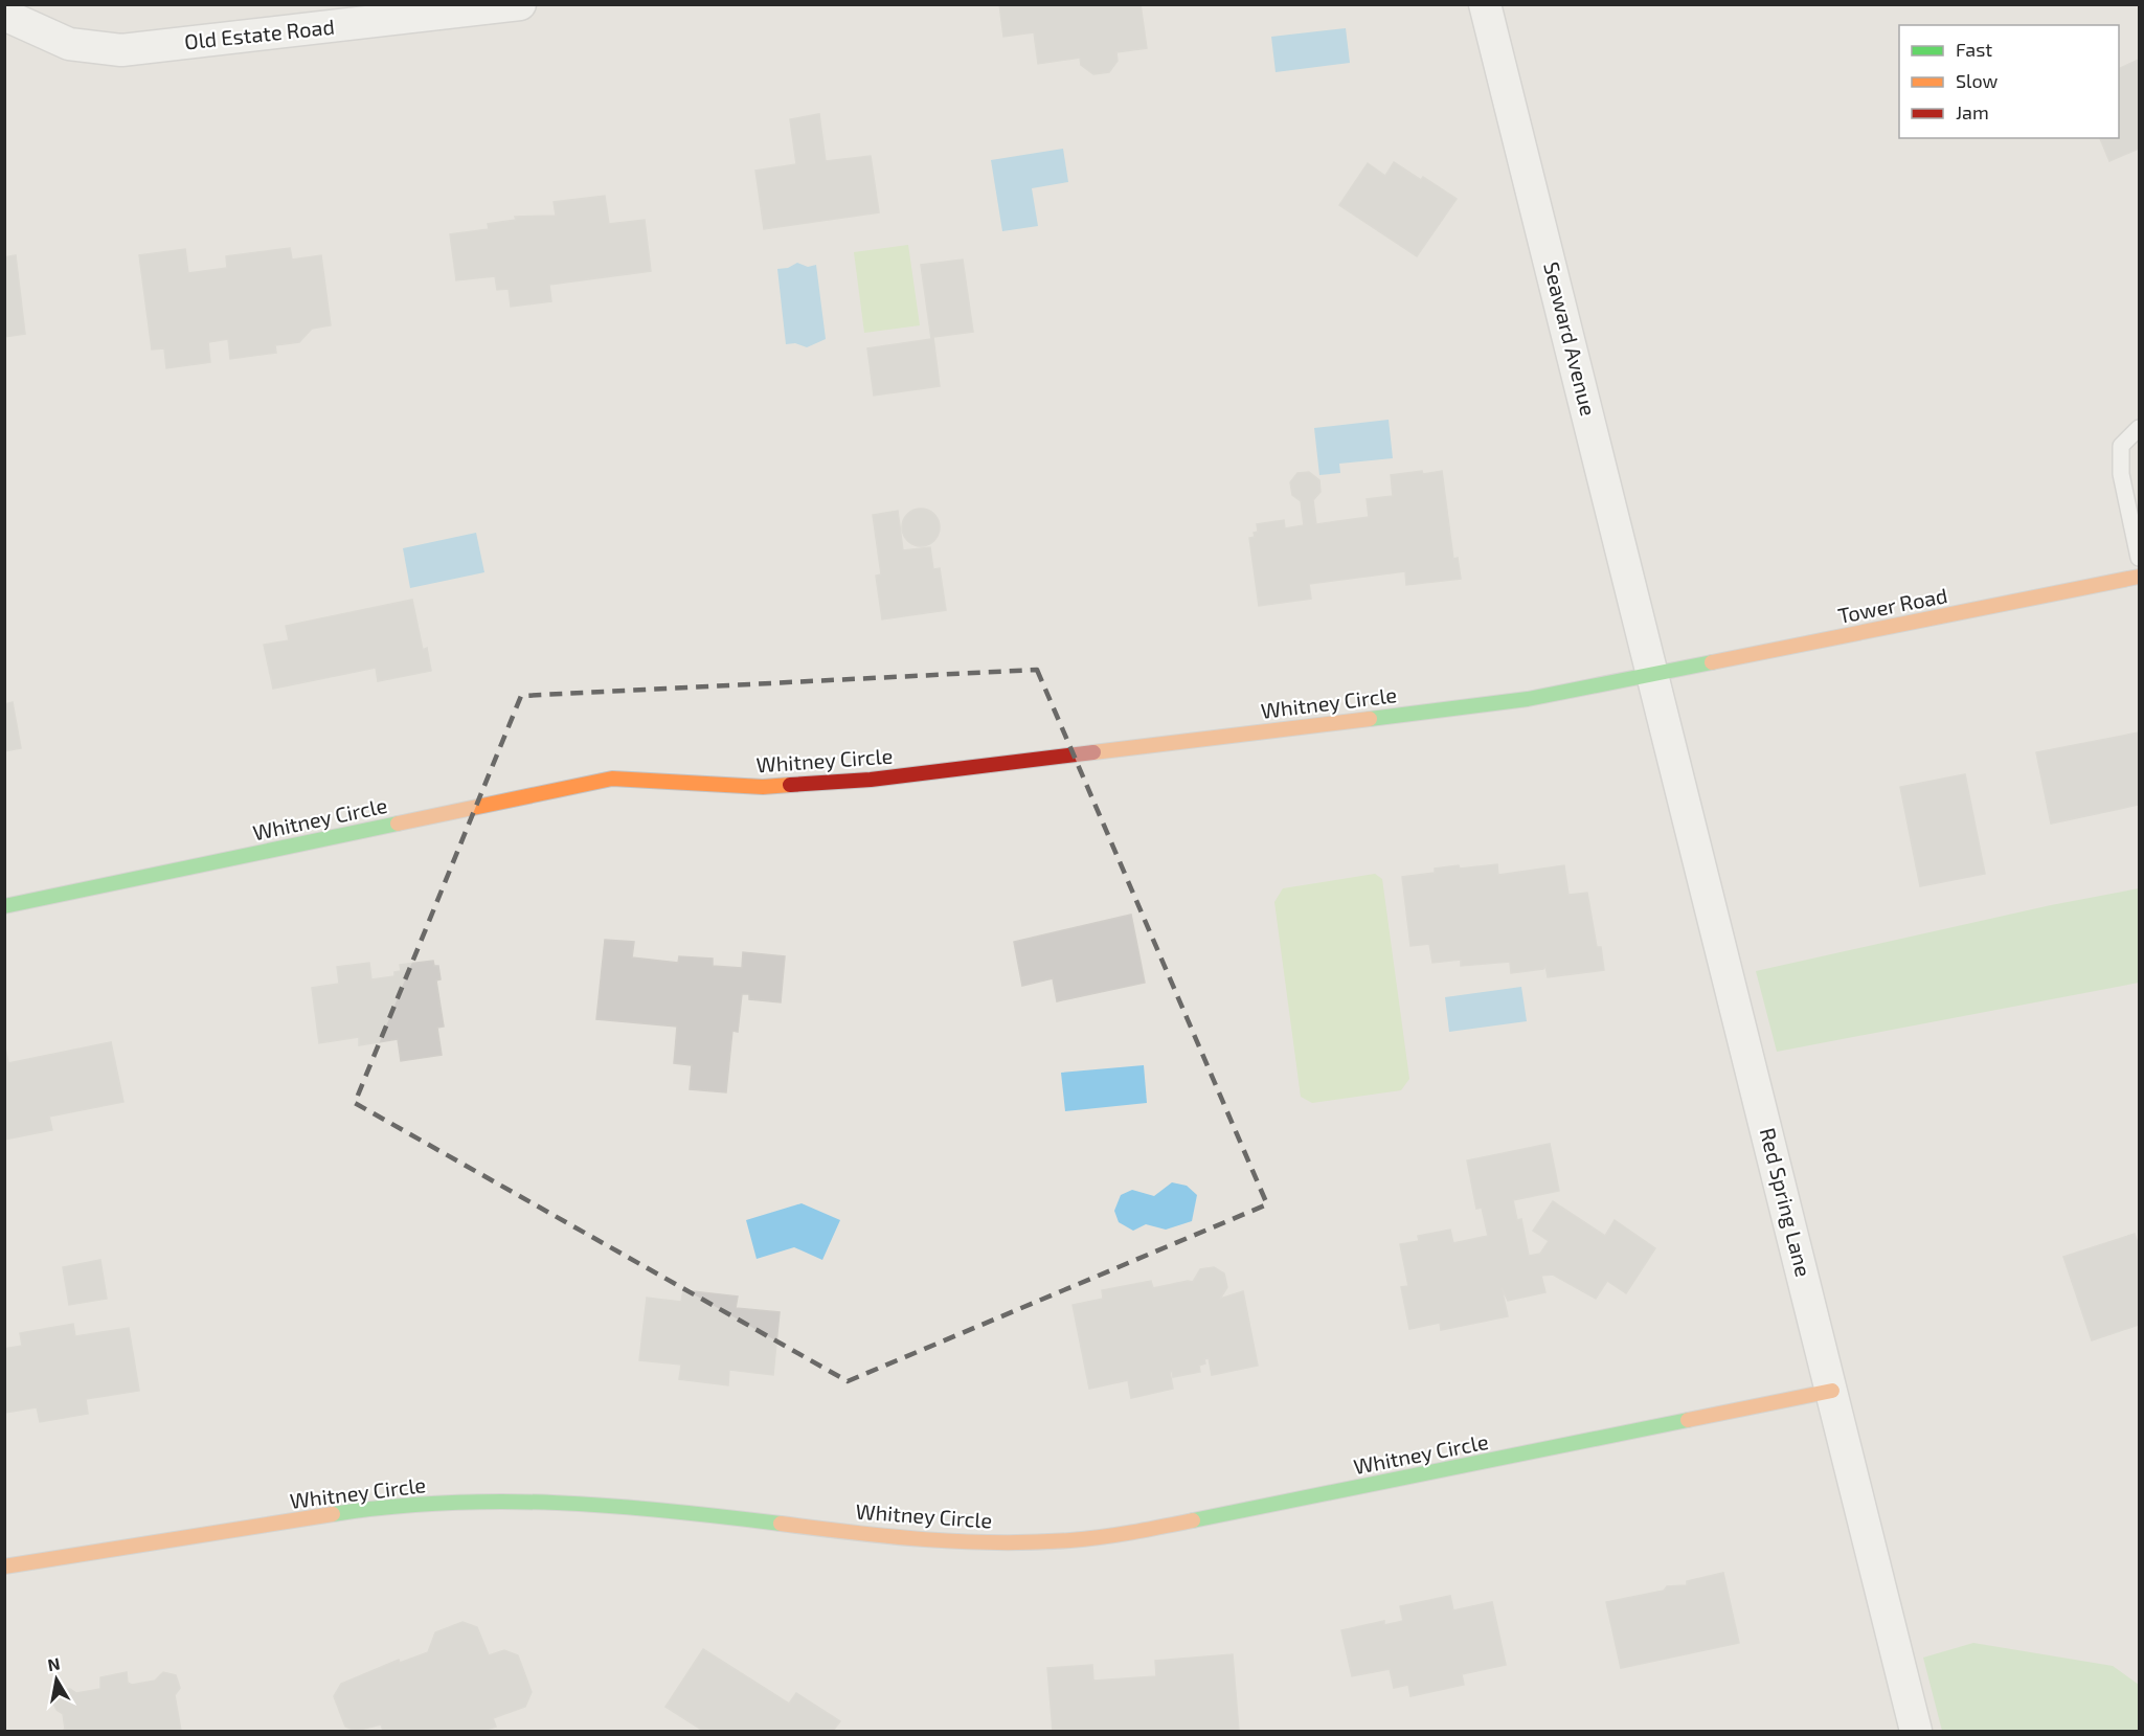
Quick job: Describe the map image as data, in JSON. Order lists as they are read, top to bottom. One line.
{"streets":{"street":["Old Estate Road","Seaward Avenue","Tower Road","Whitney Circle","Red Spring Lane"]},"crossings":[["Seaward Avenue","Tower Road"],["Seaward Avenue","Whitney Circle"],["Seaward Avenue","Red Spring Lane"],["Tower Road","Whitney Circle"],["Tower Road","Red Spring Lane"],["Whitney Circle","Red Spring Lane"]],"legend":["Fast","Slow","Jam"],"north":"top"}
